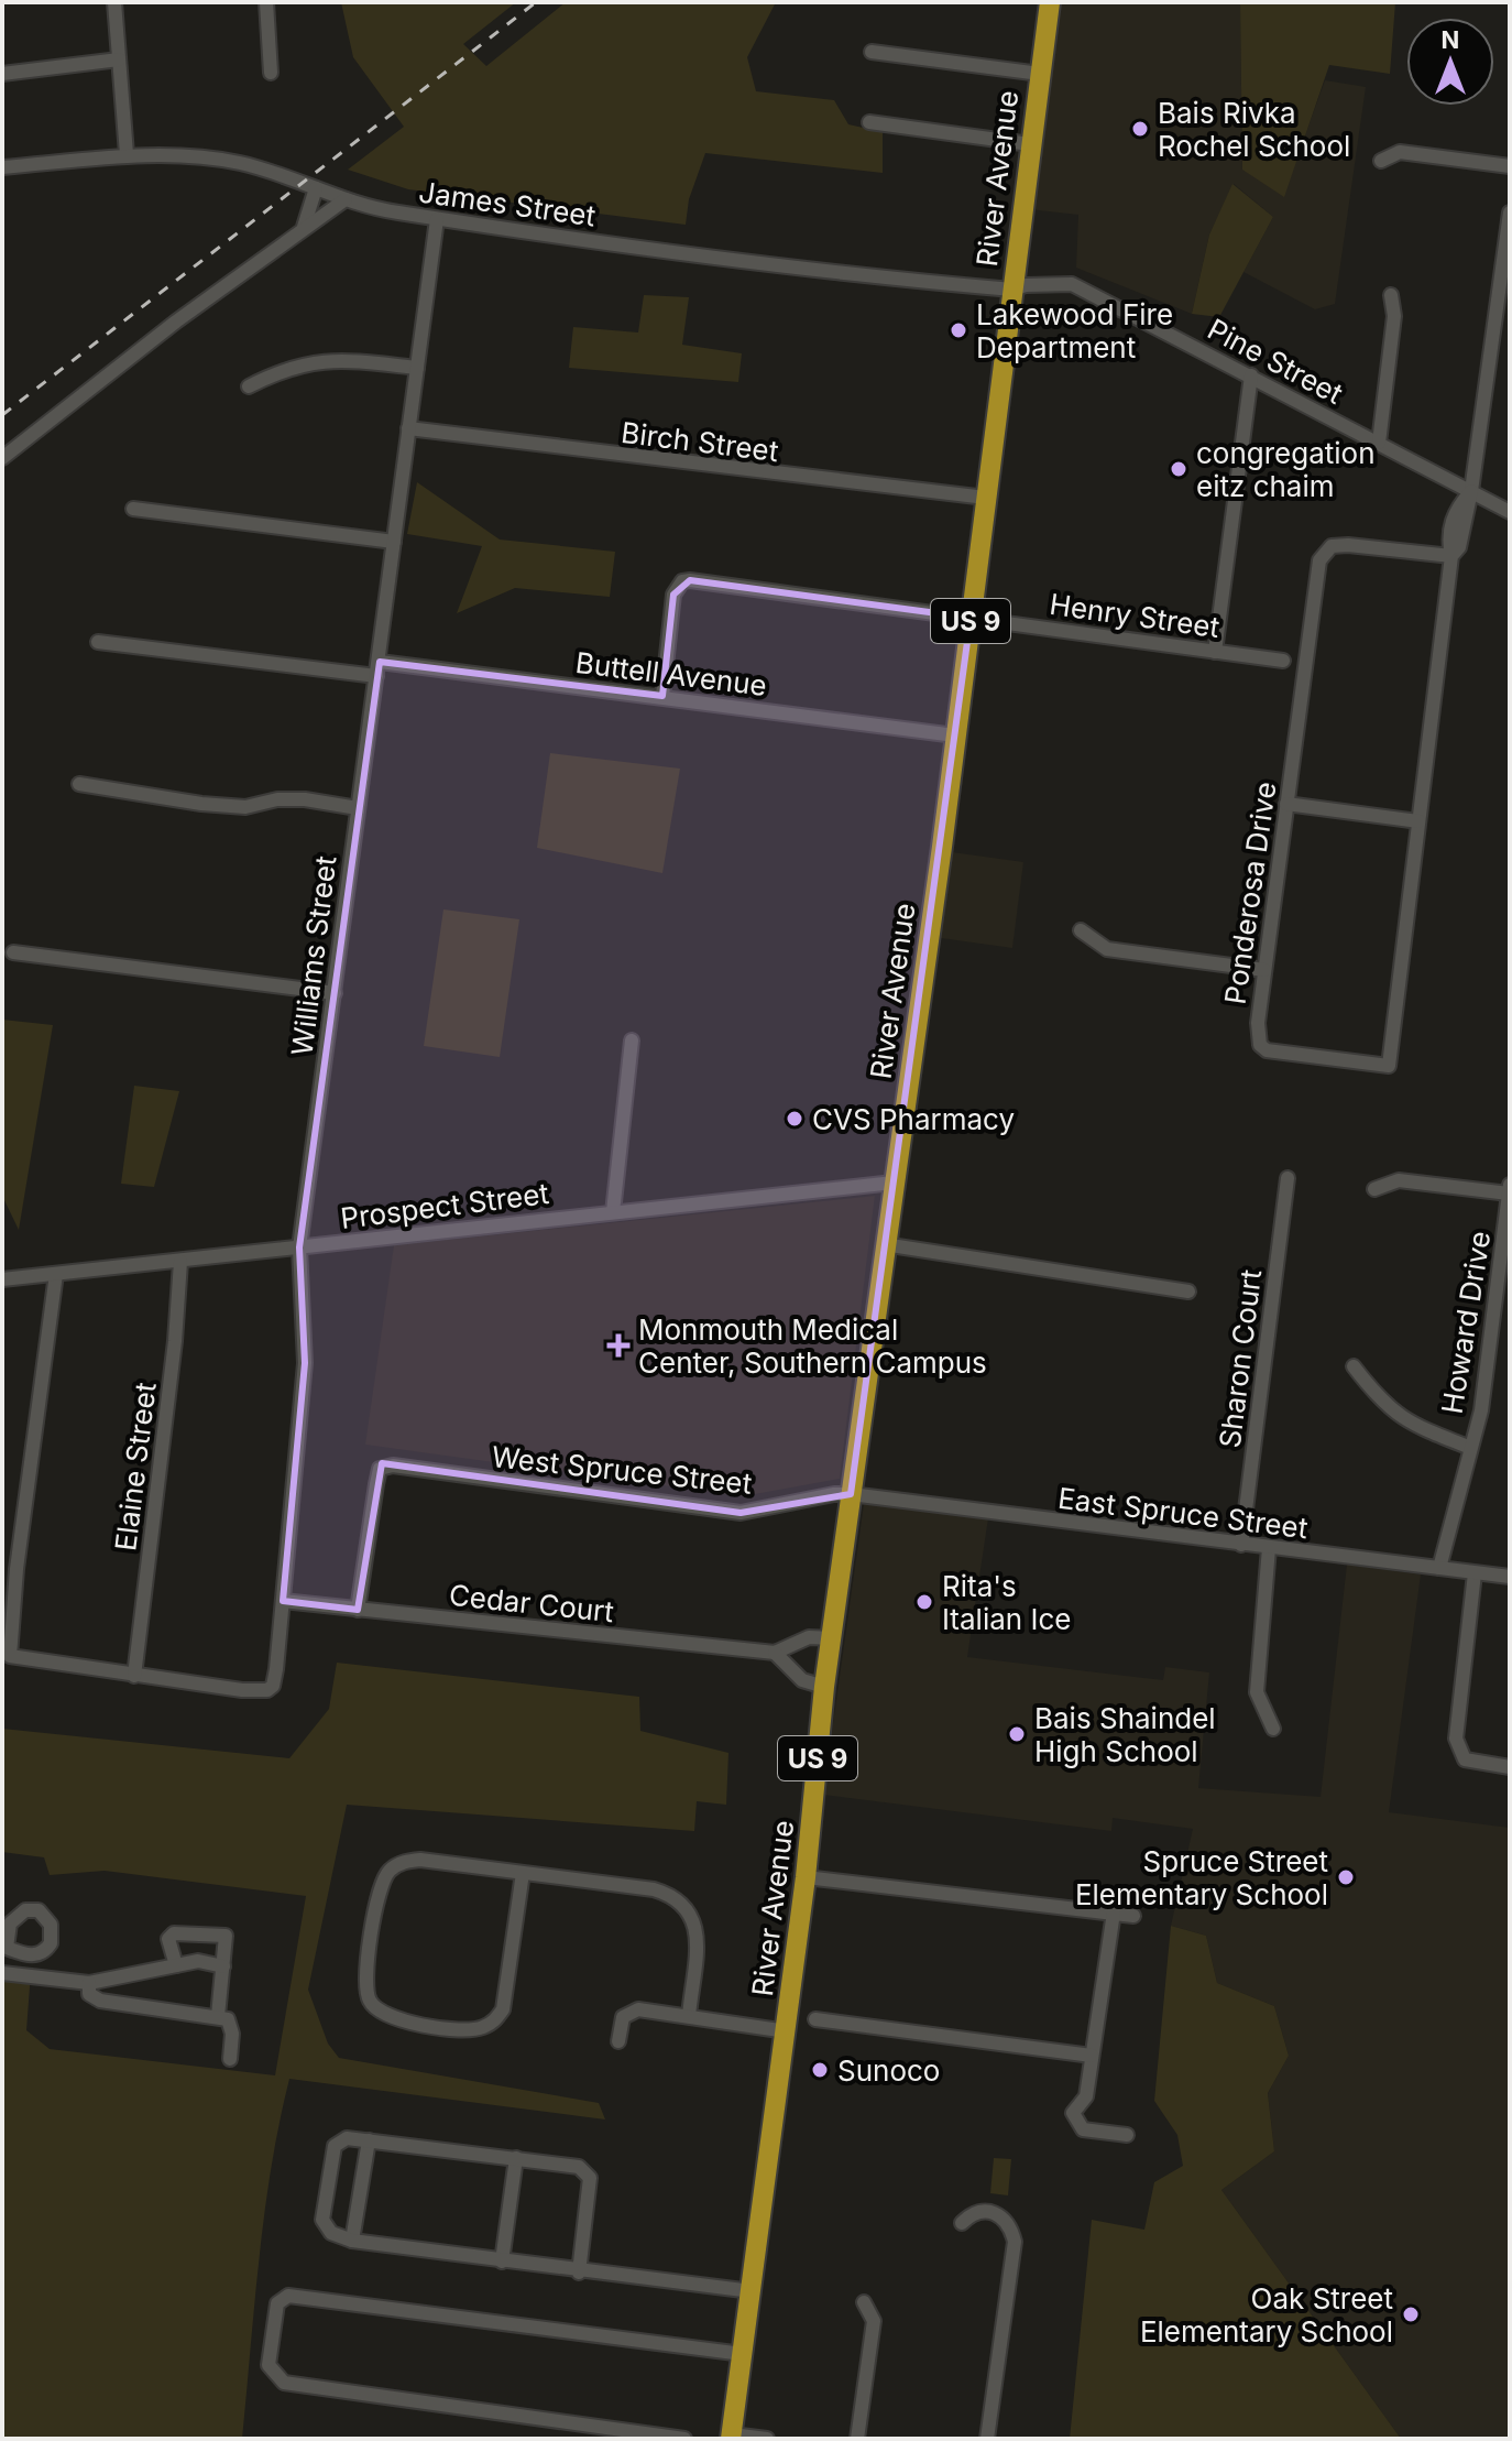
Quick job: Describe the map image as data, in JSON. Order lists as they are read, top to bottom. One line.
{"streets":{"highway":["River Avenue","US 9"],"street":["James Street","Pine Street","Birch Street","Henry Street","Buttell Avenue","Ponderosa Drive","Williams Street","Prospect Street","Howard Drive","Sharon Court","Elaine Street","West Spruce Street","East Spruce Street","Cedar Court"]},"crossings":[["River Avenue","James Street"],["River Avenue","Pine Street"],["River Avenue","Birch Street"],["River Avenue","Henry Street"],["River Avenue","Buttell Avenue"],["River Avenue","Prospect Street"],["River Avenue","West Spruce Street"],["River Avenue","East Spruce Street"],["River Avenue","Cedar Court"],["James Street","Pine Street"],["James Street","Williams Street"],["Pine Street","Ponderosa Drive"],["Birch Street","Williams Street"],["Henry Street","Buttell Avenue"],["Buttell Avenue","Williams Street"],["Williams Street","Prospect Street"],["Williams Street","Elaine Street"],["Williams Street","Cedar Court"],["Prospect Street","Elaine Street"],["Howard Drive","East Spruce Street"],["Sharon Court","East Spruce Street"],["West Spruce Street","East Spruce Street"],["West Spruce Street","Cedar Court"]],"places":{"other":["Bais Rivka Rochel School","Lakewood Fire Department","congregation eitz chaim","CVS Pharmacy","Rita's Italian Ice","Bais Shaindel High School","Spruce Street Elementary School","Sunoco","Oak Street Elementary School"],"health":["Monmouth Medical Center, Southern Campus"]},"north":"top"}
